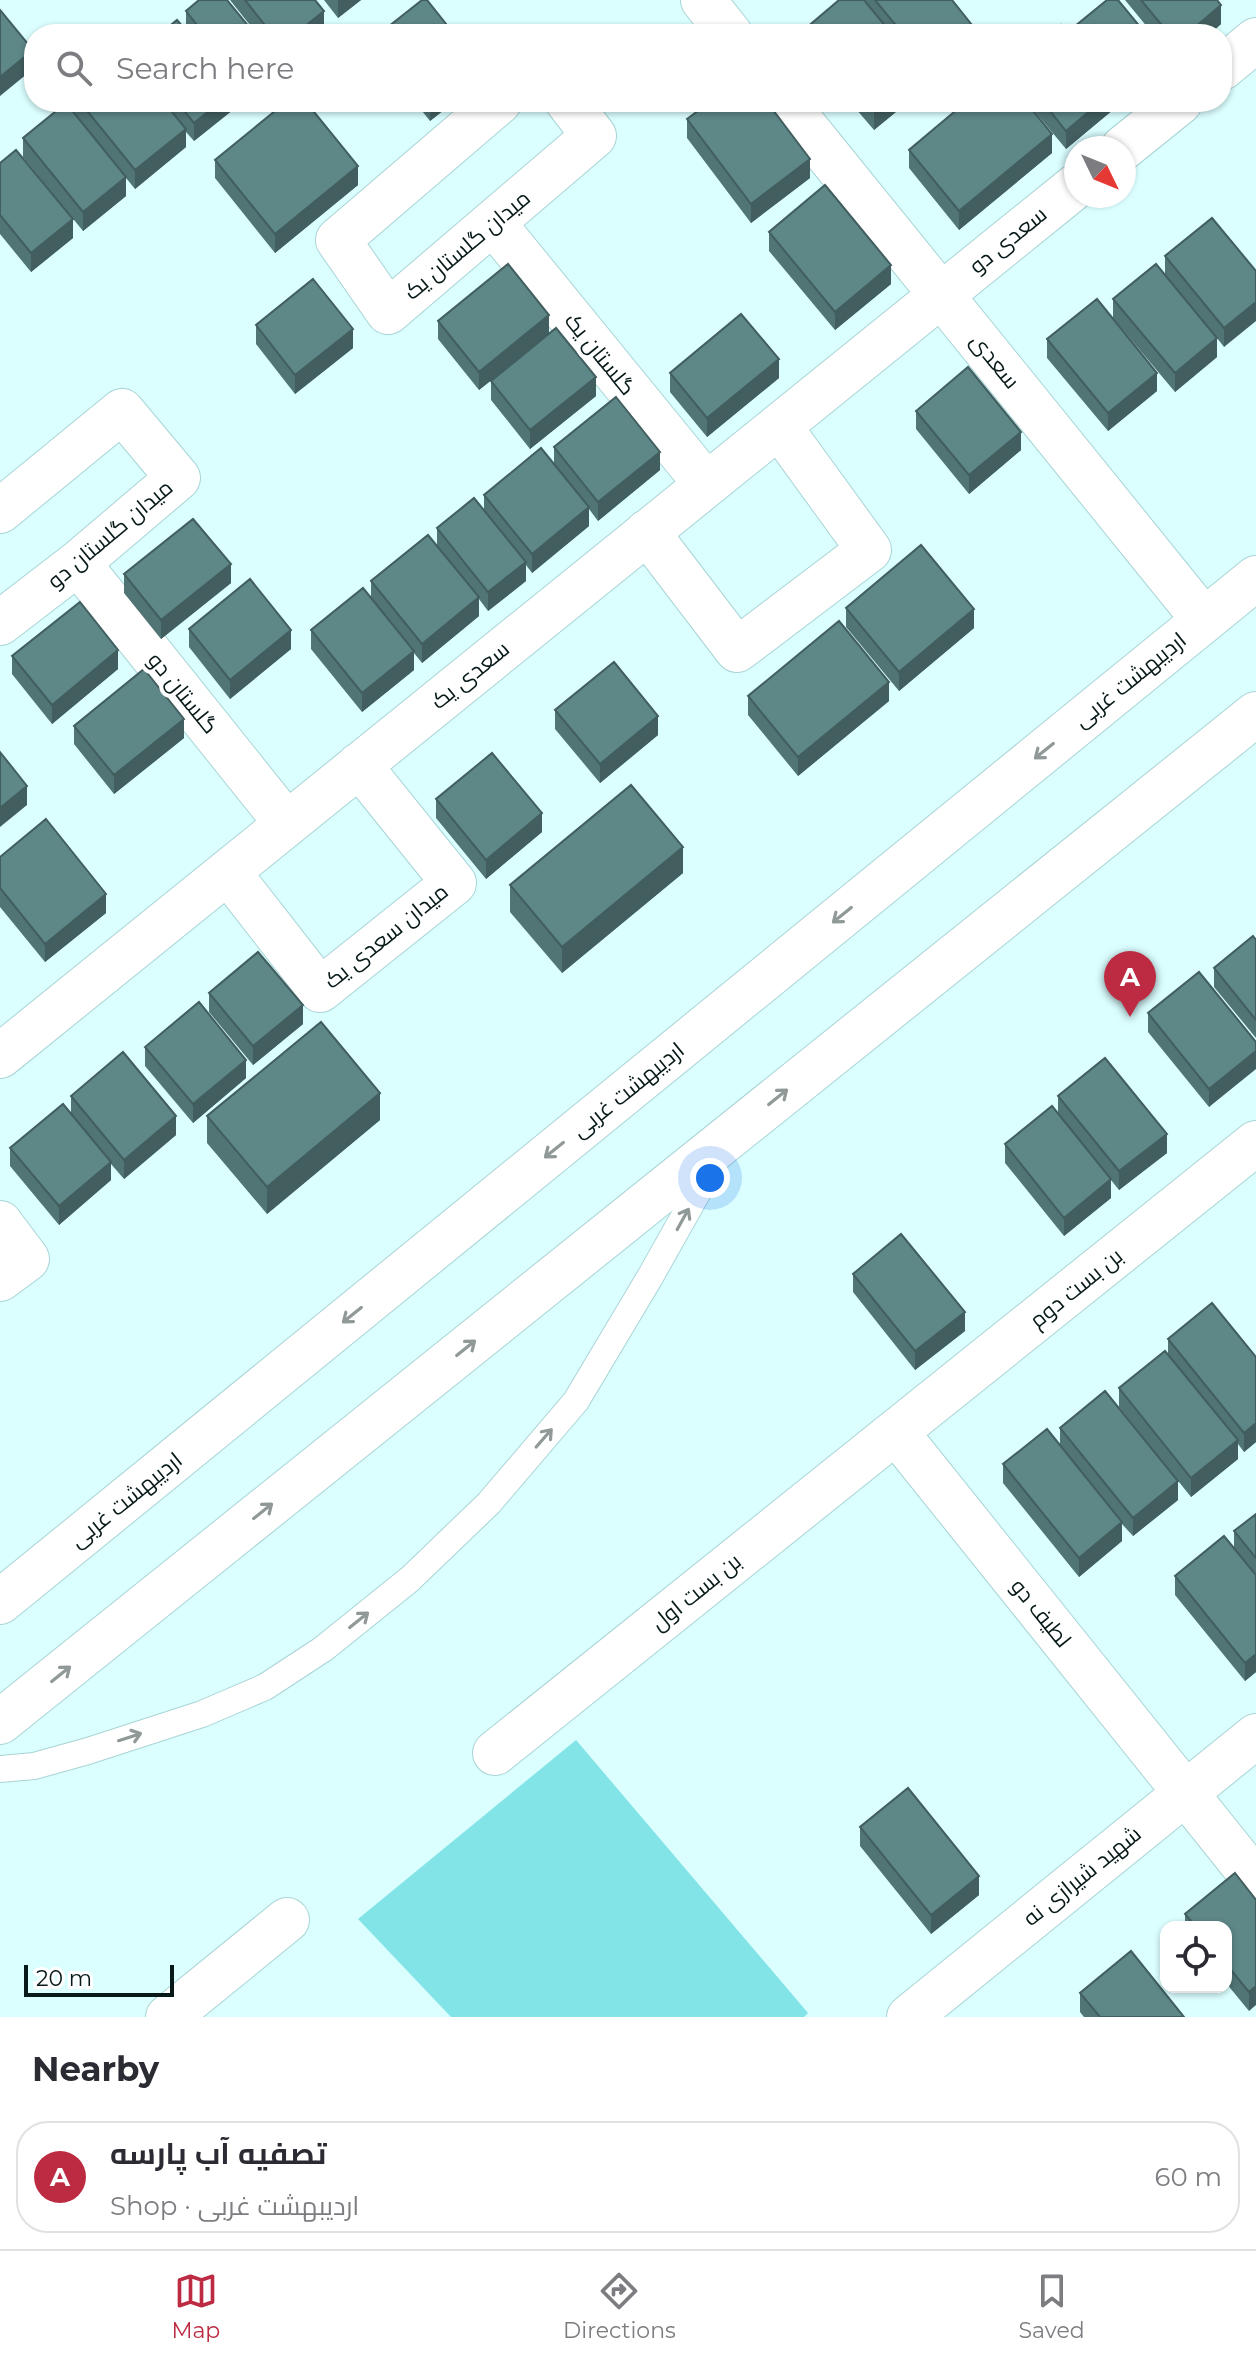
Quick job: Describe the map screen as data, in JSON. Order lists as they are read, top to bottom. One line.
{"streets":{"street":["سعدی دو","میدان گلستان یک","گلستان یک","سعدی","میدان گلستان دو","سعدی یک","اردیبهشت غربی","گلستان دو","میدان سعدی یک","بن بست دوم","بن بست اول","لطیف دو","شهید شیرازی نه"]},"crossings":[["سعدی دو","سعدی"],["سعدی دو","سعدی یک"],["میدان گلستان یک","گلستان یک"],["گلستان یک","سعدی یک"],["سعدی","سعدی یک"],["سعدی","اردیبهشت غربی"],["میدان گلستان دو","گلستان دو"],["سعدی یک","گلستان دو"],["سعدی یک","میدان سعدی یک"],["بن بست دوم","بن بست اول"],["بن بست دوم","لطیف دو"],["بن بست اول","لطیف دو"],["لطیف دو","شهید شیرازی نه"]],"scale_bar":"20 m","north":"bottom right","page":{"search":"Search here","pins":"A","scale":"20 m","heading":"Nearby","list":[{"mark":"A","name":"تصفیه آب پارسه","note":"Shop · اردیبهشت غربی","value":"60 m"}],"nav":["Map","Directions","Saved"]}}
